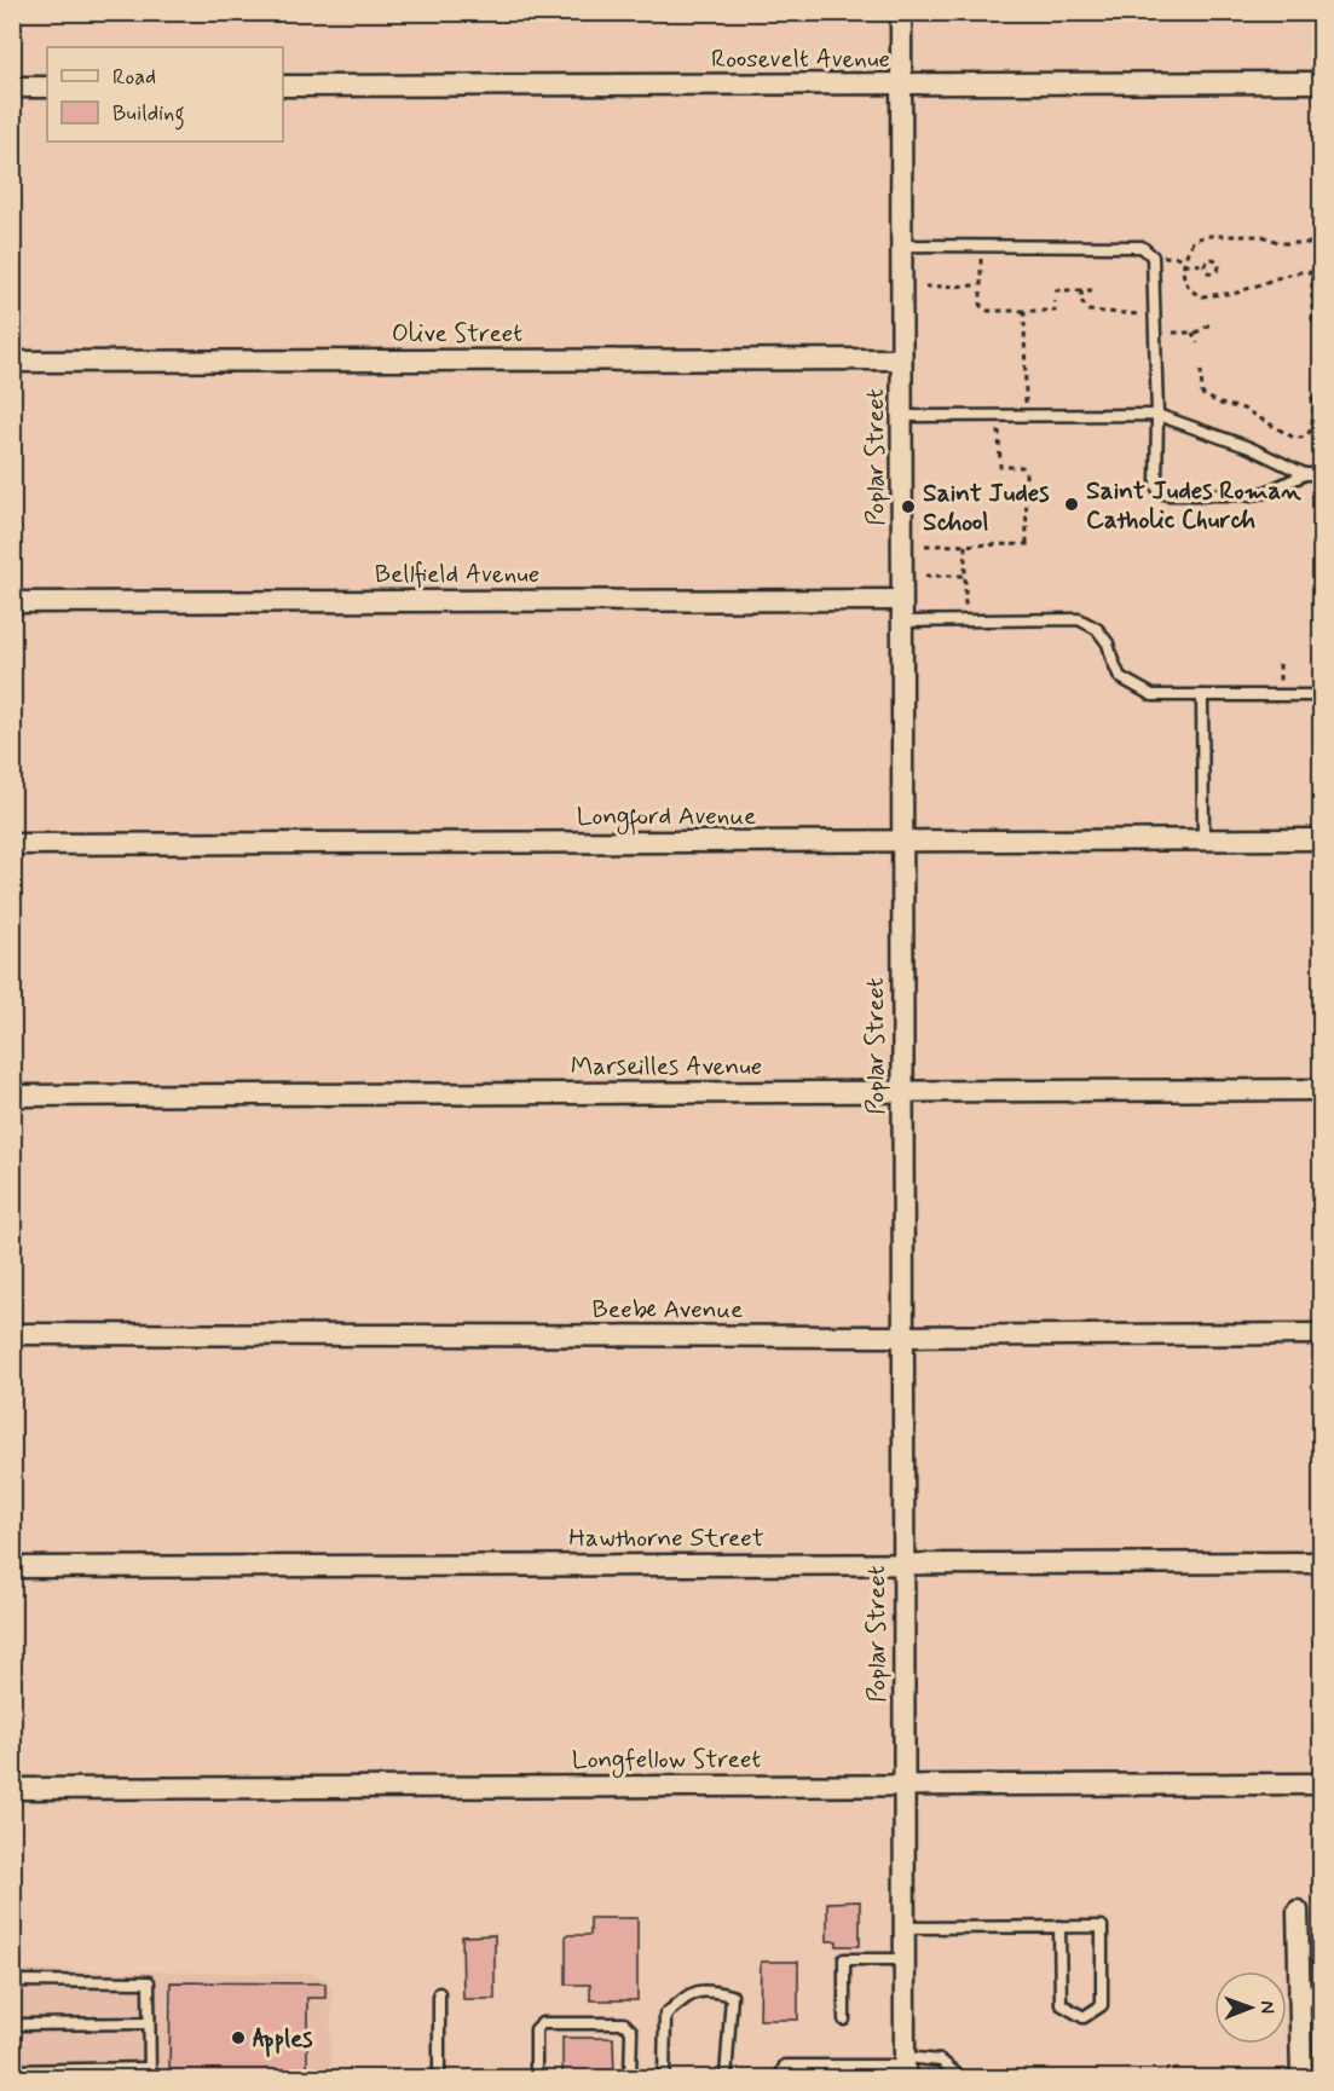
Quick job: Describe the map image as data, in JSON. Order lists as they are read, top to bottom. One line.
{"streets":{"street":["Roosevelt Avenue","Olive Street","Poplar Street","Bellfield Avenue","Longford Avenue","Marseilles Avenue","Beebe Avenue","Hawthorne Street","Longfellow Street"]},"crossings":[["Roosevelt Avenue","Poplar Street"],["Olive Street","Poplar Street"],["Poplar Street","Bellfield Avenue"],["Poplar Street","Longford Avenue"],["Poplar Street","Marseilles Avenue"],["Poplar Street","Beebe Avenue"],["Poplar Street","Hawthorne Street"],["Poplar Street","Longfellow Street"]],"places":["Saint Judes Roman Catholic Church","Saint Judes School","Apples"],"legend":["Road","Building"],"north":"right"}
